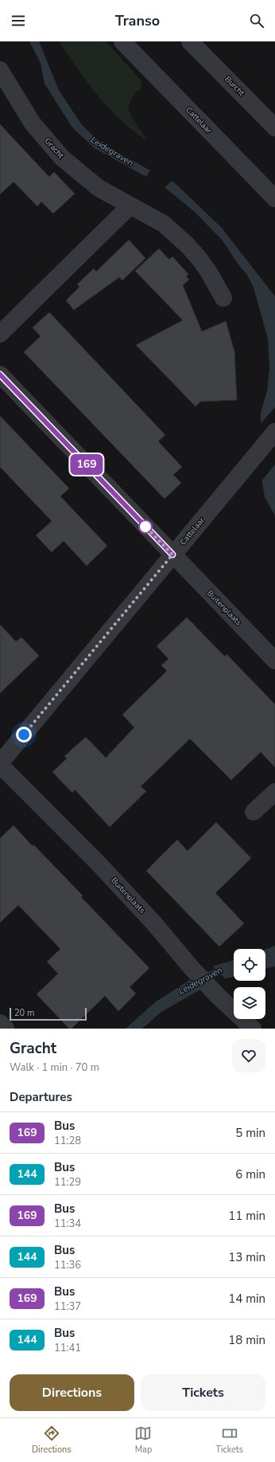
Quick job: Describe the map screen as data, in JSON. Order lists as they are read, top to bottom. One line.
{"streets":{"street":["Burcht","Cattelaar","Gracht","Buitenplaats"]},"crossings":[["Cattelaar","Buitenplaats"]],"water":["Leidegraven"],"lines":["bus line 169"],"scale_bar":"20 m","page":{"header":"Transo","on_map":"169","scale":"20 m","heading":[["Gracht","Walk · 1 min · 70 m"],"Departures"],"list":[{"mark":"169","name":"Bus","note":"11:28","value":"5 min"},{"mark":"144","name":"Bus","note":"11:29","value":"6 min"},{"mark":"169","name":"Bus","note":"11:34","value":"11 min"},{"mark":"144","name":"Bus","note":"11:36","value":"13 min"},{"mark":"169","name":"Bus","note":"11:37","value":"14 min"},{"mark":"144","name":"Bus","note":"11:41","value":"18 min"}],"buttons":["Directions","Tickets"],"tabs":["Directions","Map","Tickets"]}}
